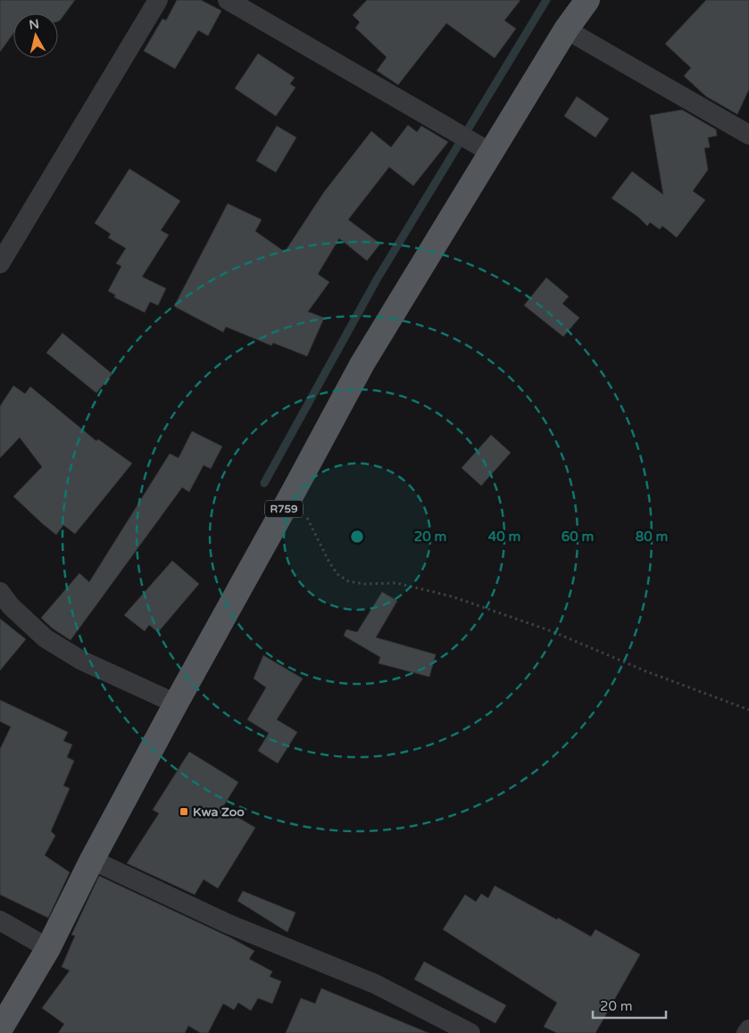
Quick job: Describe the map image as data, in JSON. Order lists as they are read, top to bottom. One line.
{"streets":{"main road":["R759"]},"places":{"transit":["Kwa Zoo"]},"scale_bar":"20 m","north":"top","rings":["20 m","40 m","60 m","80 m"]}
